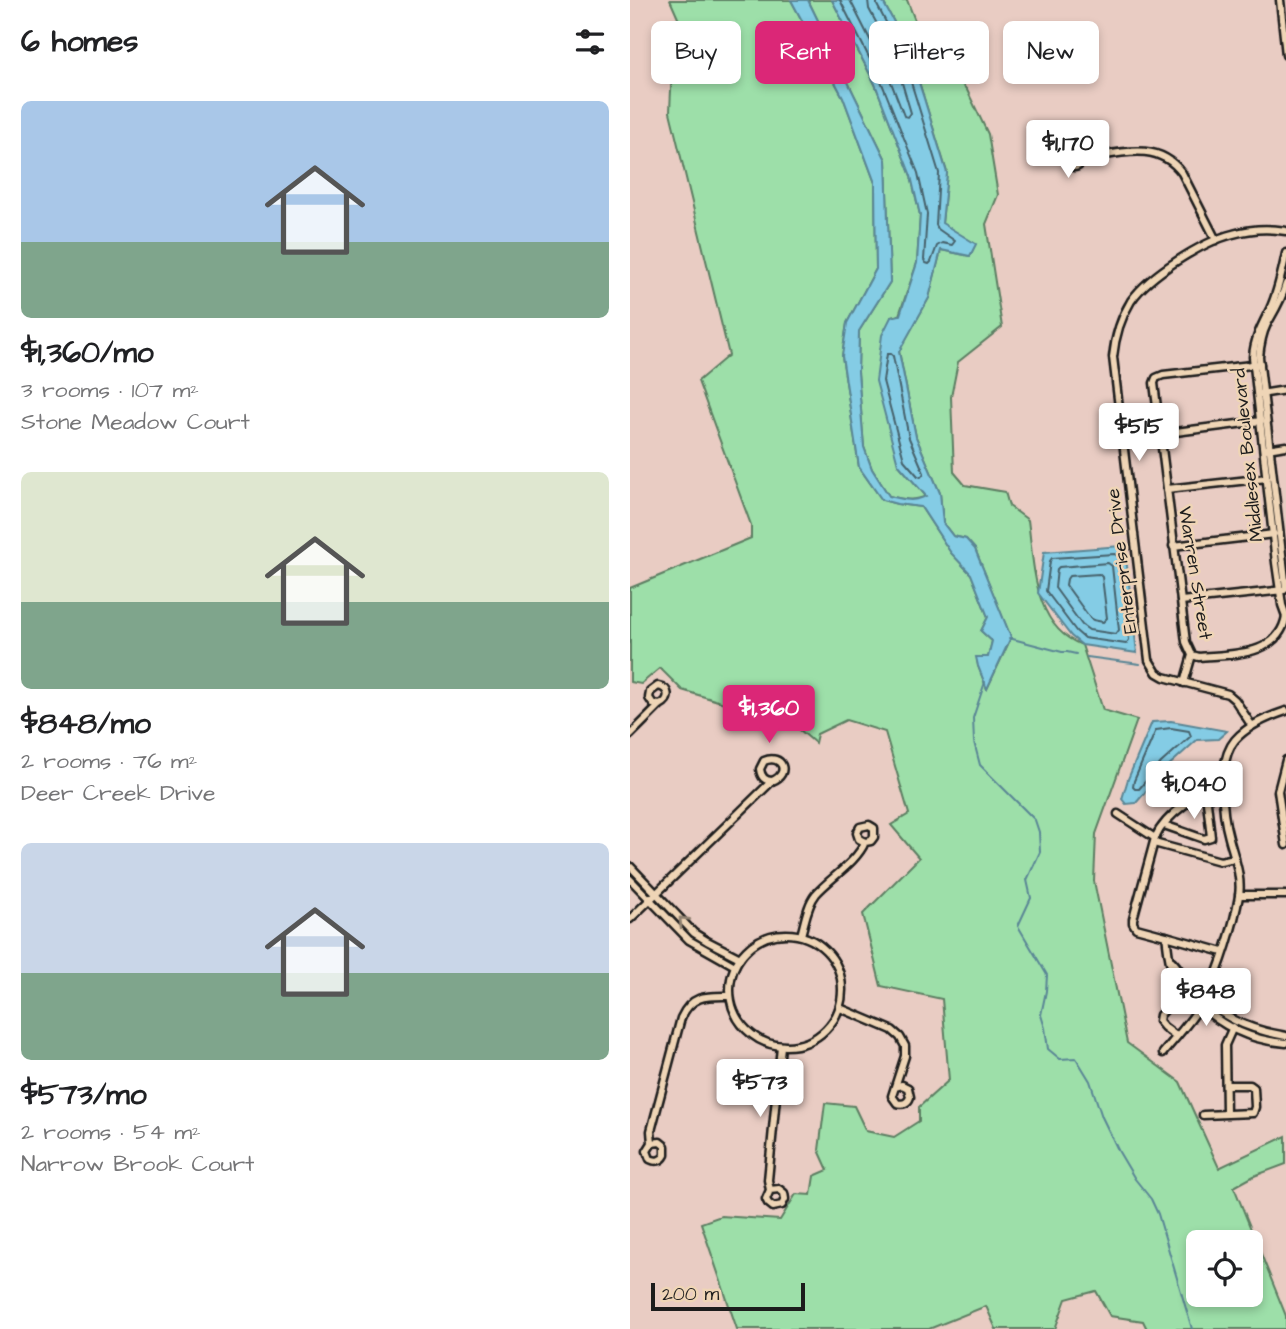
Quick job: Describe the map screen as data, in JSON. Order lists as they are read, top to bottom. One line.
{"streets":{"street":["Middlesex Boulevard","Enterprise Drive","Warren Street"]},"crossings":[["Middlesex Boulevard","Warren Street"],["Enterprise Drive","Warren Street"]],"scale_bar":"200 m","page":{"heading":"6 homes","chip":["Buy","Rent","Filters","New"],"list":[{"name":"$1,360/mo","note":"3 rooms · 107 m² · Stone Meadow Court"},{"name":"$848/mo","note":"2 rooms · 76 m² · Deer Creek Drive"},{"name":"$573/mo","note":"2 rooms · 54 m² · Narrow Brook Court"}],"price":["$1,170","$515","$1,360","$1,040","$848","$573"],"scale":"200 m"}}
